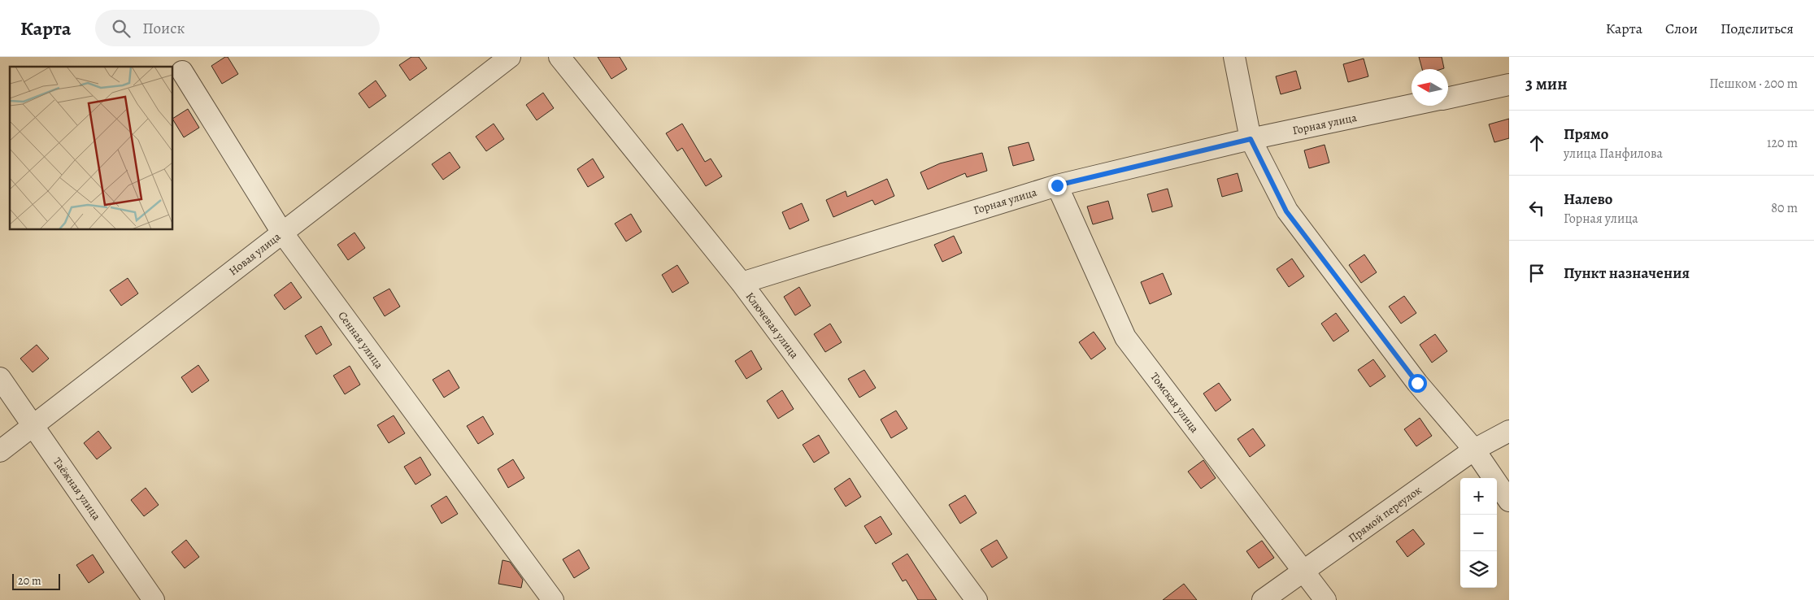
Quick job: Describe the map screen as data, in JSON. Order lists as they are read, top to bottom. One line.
{"streets":{"street":["Горная улица","Новая улица","Ключевая улица","Сенная улица","Томская улица","Таёжная улица","Прямой переулок"]},"crossings":[["Горная улица","Ключевая улица"],["Горная улица","Томская улица"],["Новая улица","Сенная улица"],["Новая улица","Таёжная улица"],["Томская улица","Прямой переулок"]],"scale_bar":"20 m","north":"left","page":{"header":"Карта","search":"Поиск","nav":["Карта","Слои","Поделиться"],"heading":["3 мин","Пешком · 200 m"],"list":[["Прямо","улица Панфилова","120 m"],["Налево","Горная улица","80 m"],"Пункт назначения"],"map_buttons":["+","−"],"scale":"20 m"}}
